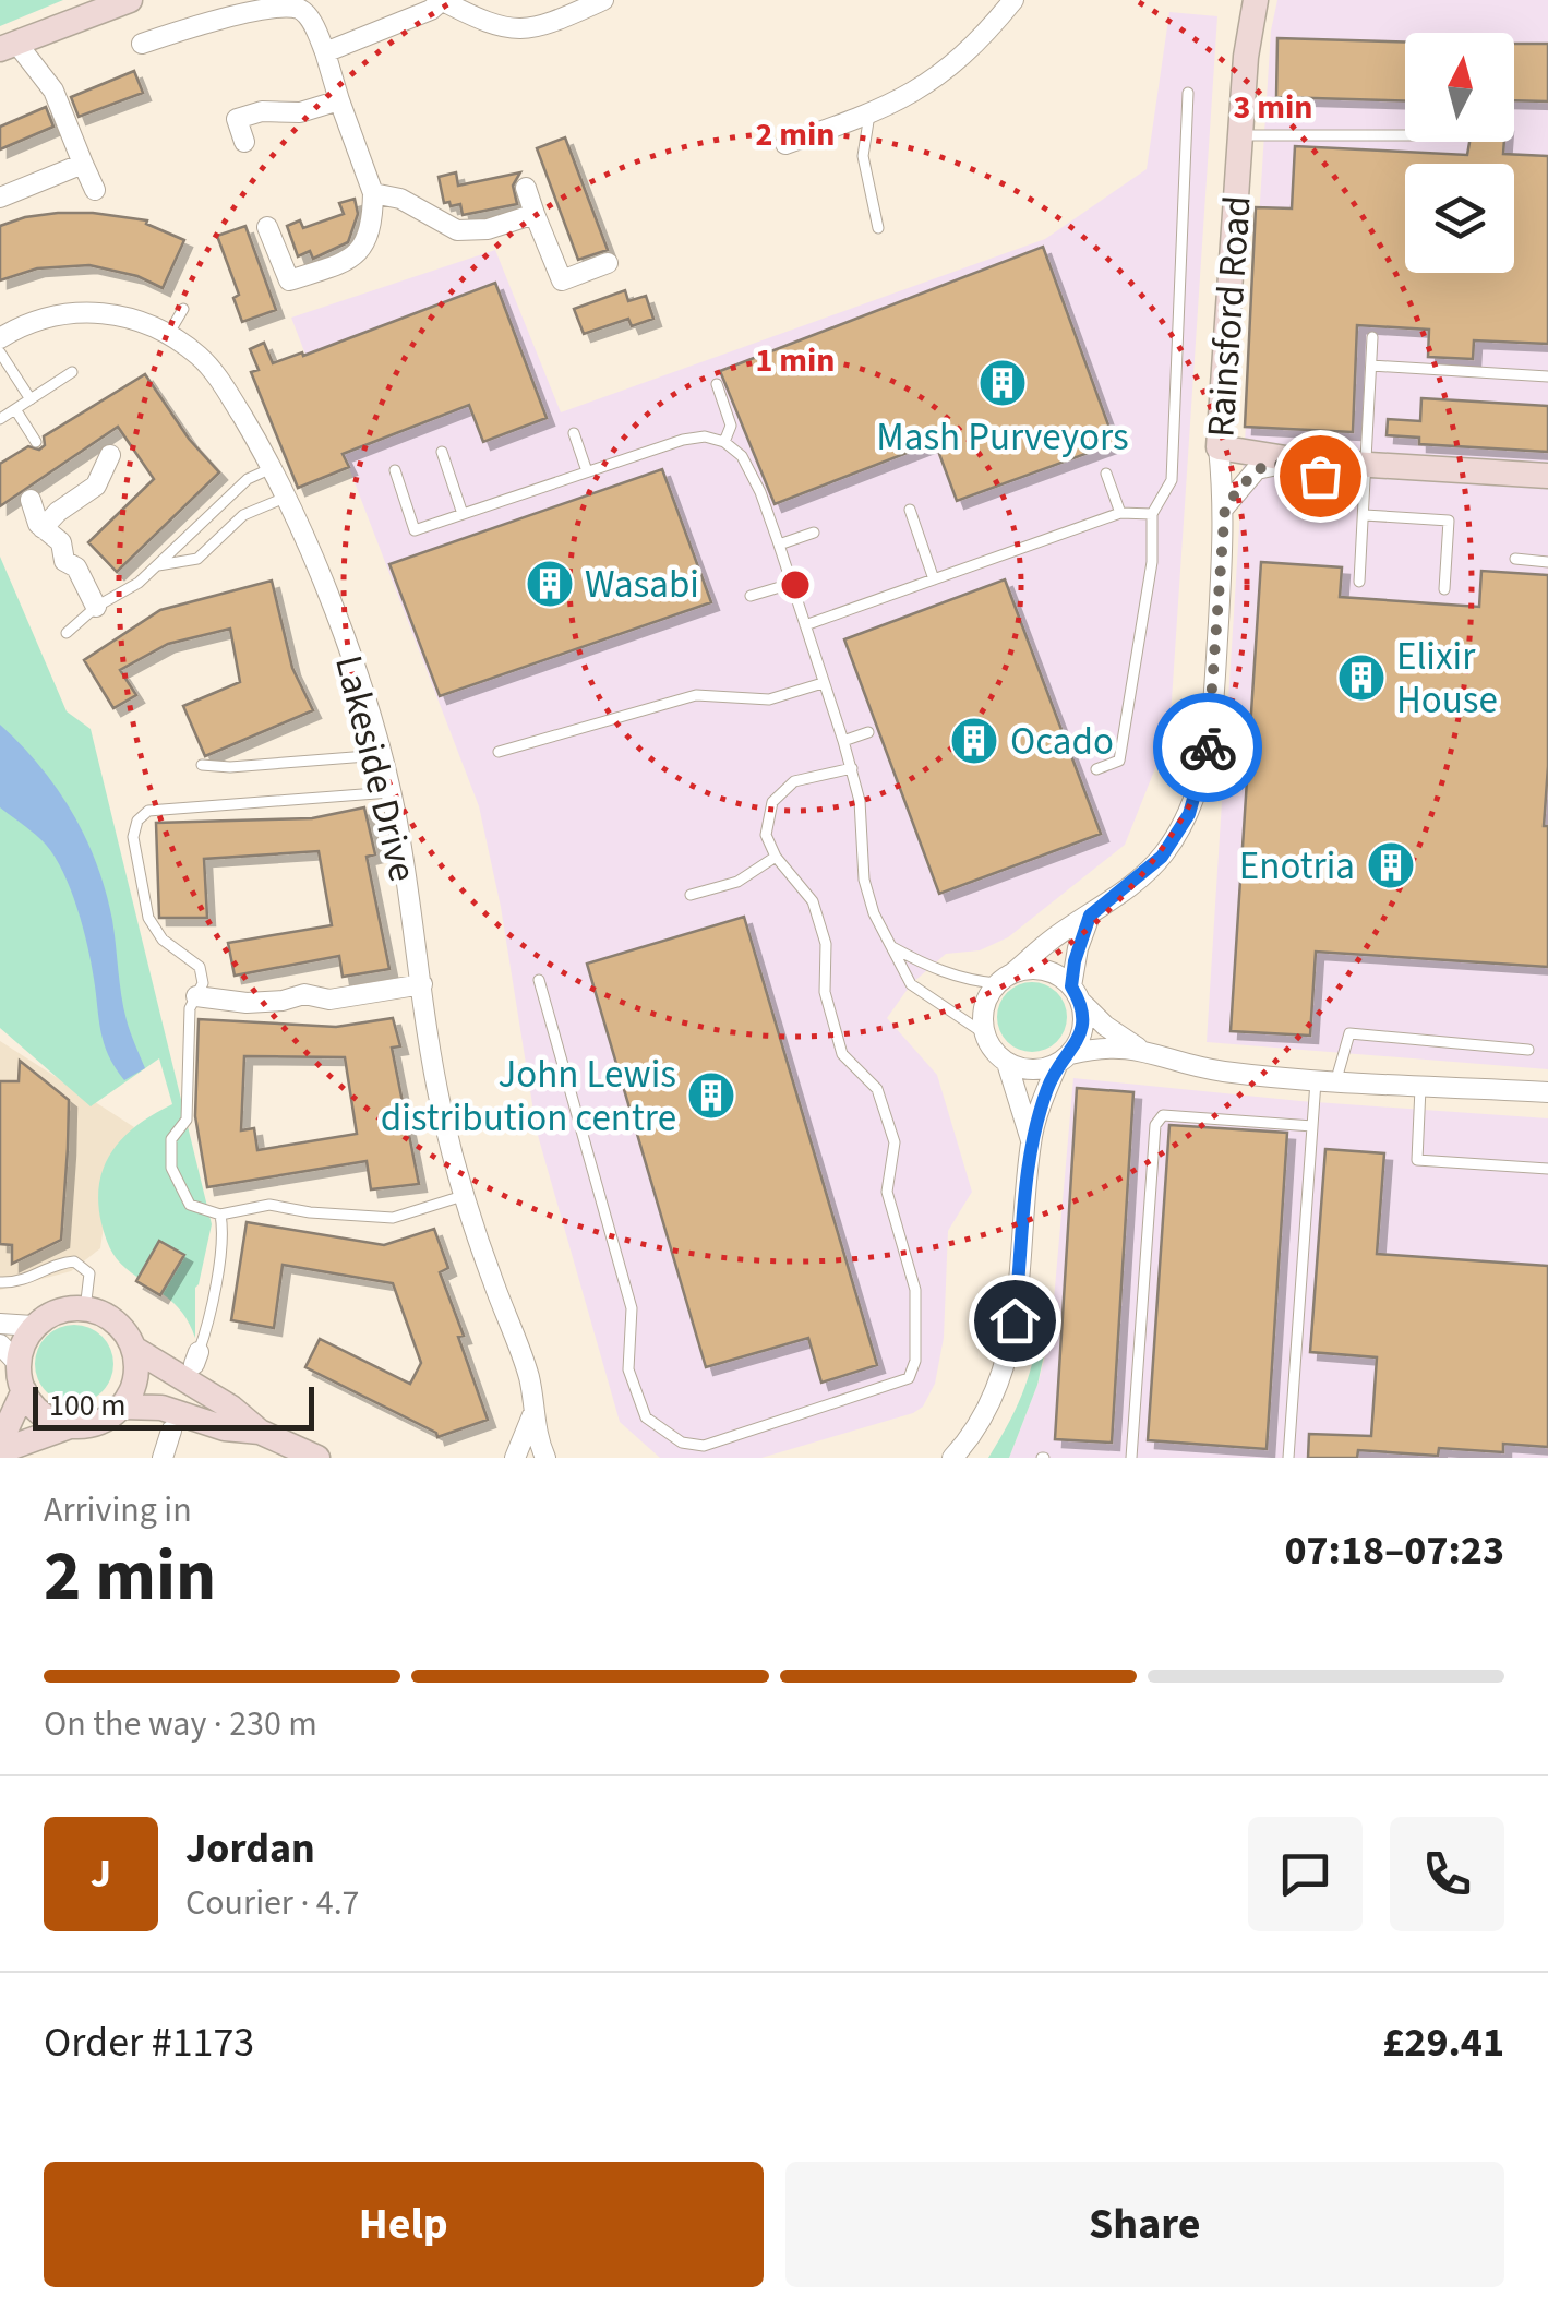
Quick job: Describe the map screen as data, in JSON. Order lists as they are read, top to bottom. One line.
{"streets":{"street":["Rainsford Road","Lakeside Drive"]},"places":{"building":["Mash Purveyors","Wasabi","Elixir House","Ocado","Enotria","John Lewis distribution centre"]},"scale_bar":"100 m","north":"top","page":{"scale":"100 m","heading":["2 min","Arriving in","07:18–07:23"],"panel":["Jordan","Courier · 4.7","Order #1173","£29.41"],"bar":"On the way · 230 m","round":"J","buttons":["Help","Share"]},"rings":["3 min","2 min","1 min"]}
